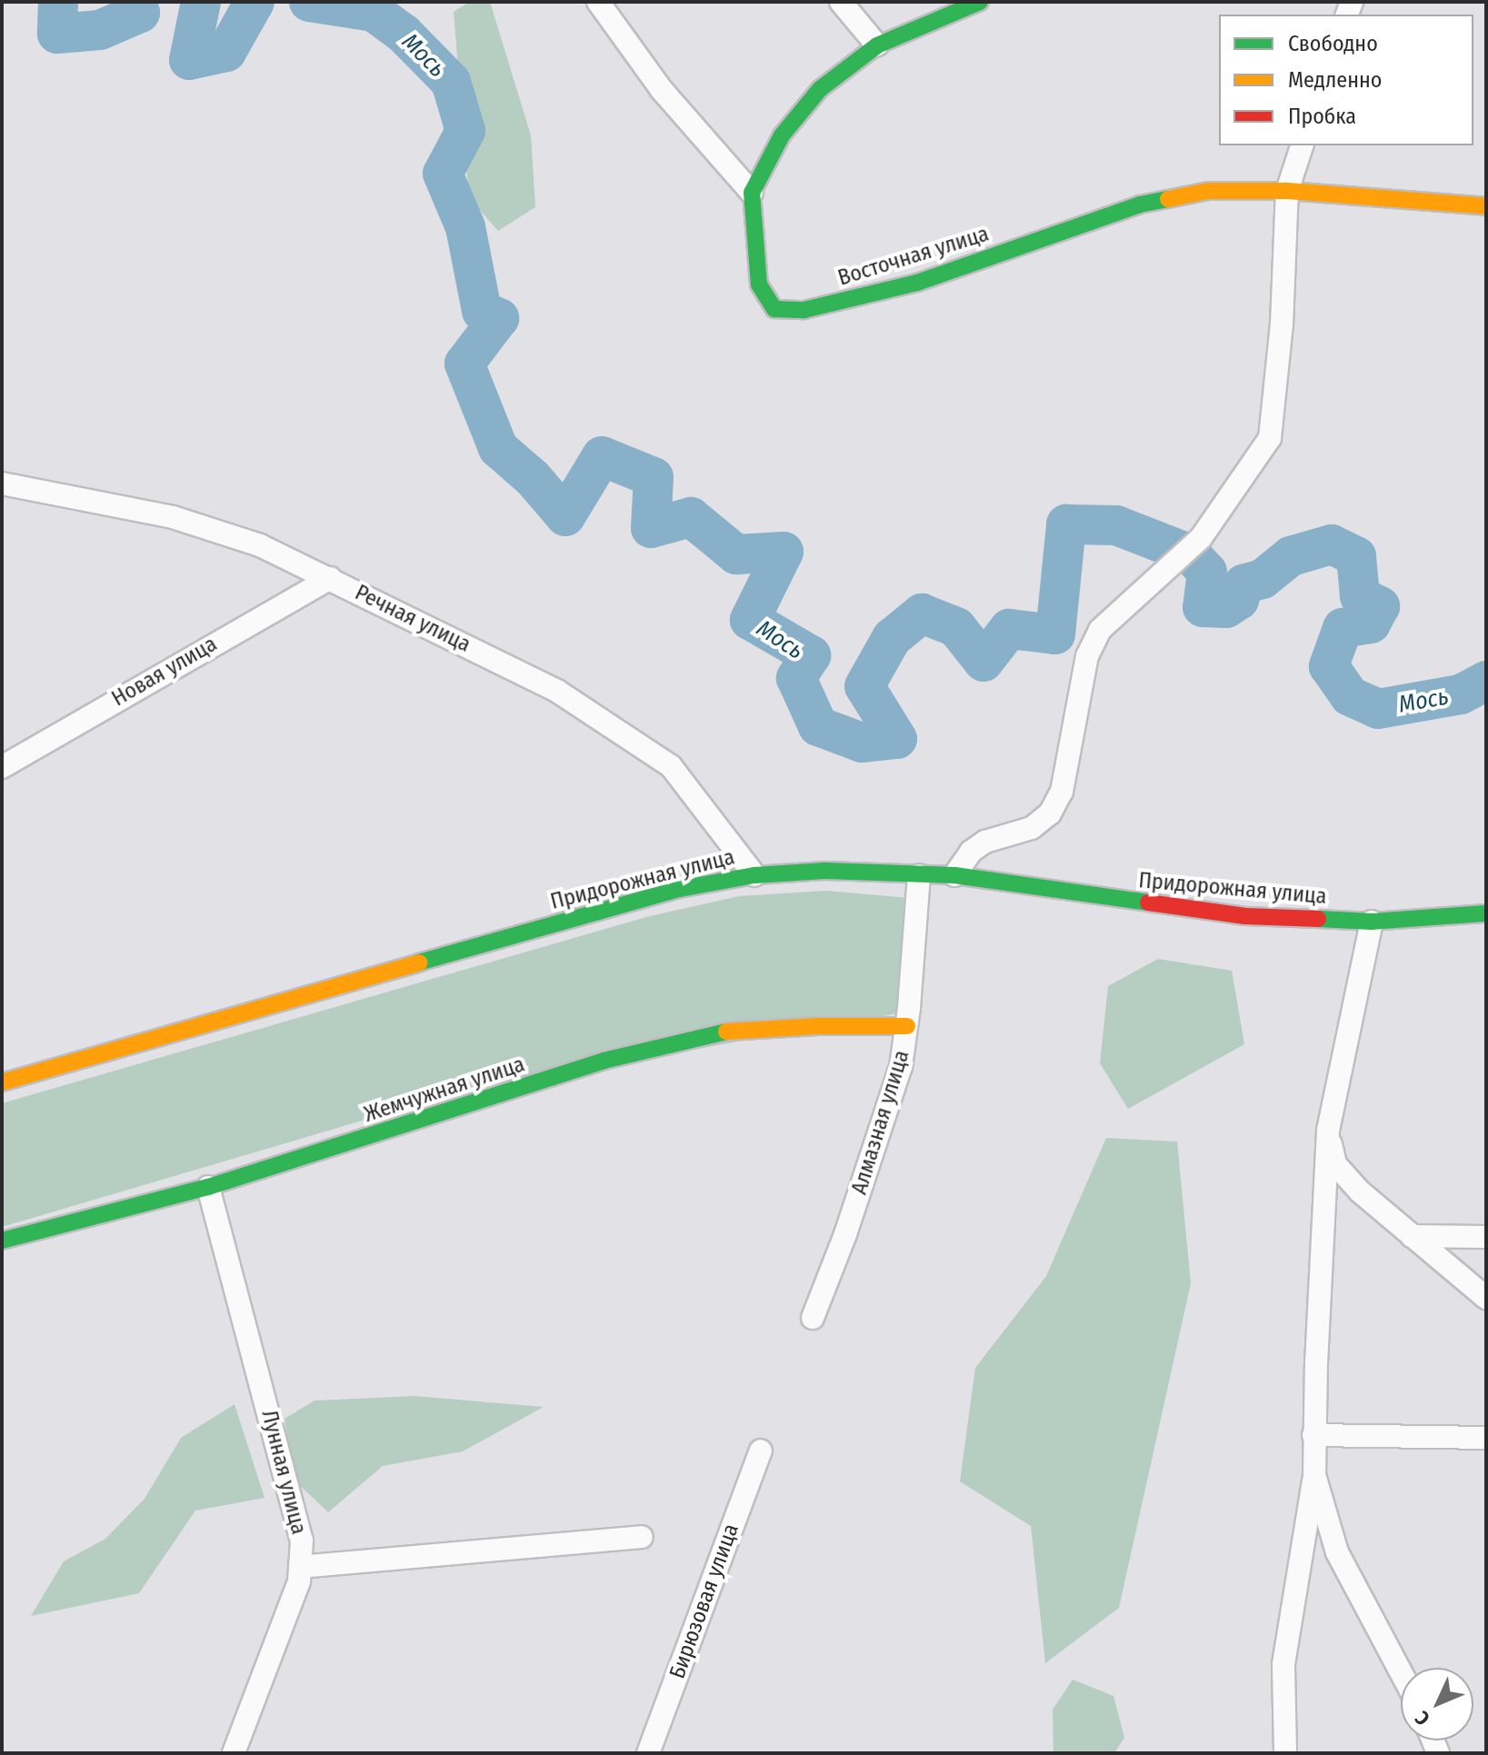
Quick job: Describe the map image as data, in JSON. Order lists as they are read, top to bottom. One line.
{"streets":{"street":["Восточная улица","Речная улица","Новая улица","Придорожная улица","Жемчужная улица","Алмазная улица","Лунная улица","Бирюзовая улица"]},"crossings":[["Речная улица","Новая улица"],["Речная улица","Придорожная улица"],["Придорожная улица","Алмазная улица"],["Жемчужная улица","Алмазная улица"],["Жемчужная улица","Лунная улица"]],"water":["Мось"],"legend":["Свободно","Медленно","Пробка"],"north":"bottom left"}
